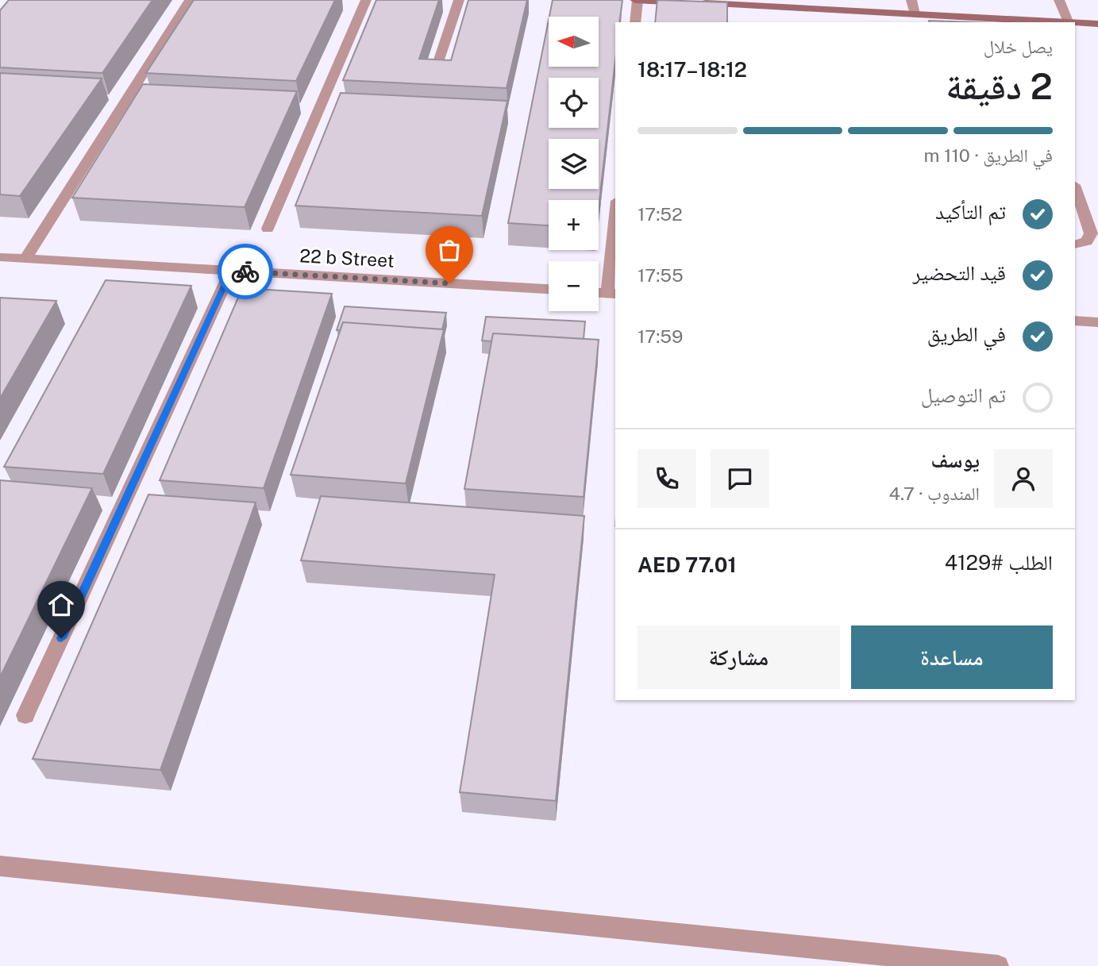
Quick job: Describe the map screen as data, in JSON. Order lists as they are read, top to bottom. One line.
{"streets":{"lane":["22 b Street"]},"north":"left","page":{"map_buttons":["+","−"],"heading":["2 دقيقة","يصل خلال","18:12–18:17"],"panel":["يوسف","المندوب · 4.7","الطلب #4129","AED 77.01"],"bar":"في الطريق · 110 m","list":[["تم التأكيد","17:52"],["قيد التحضير","17:55"],["في الطريق","17:59"],"تم التوصيل"],"buttons":["مساعدة","مشاركة"]}}
